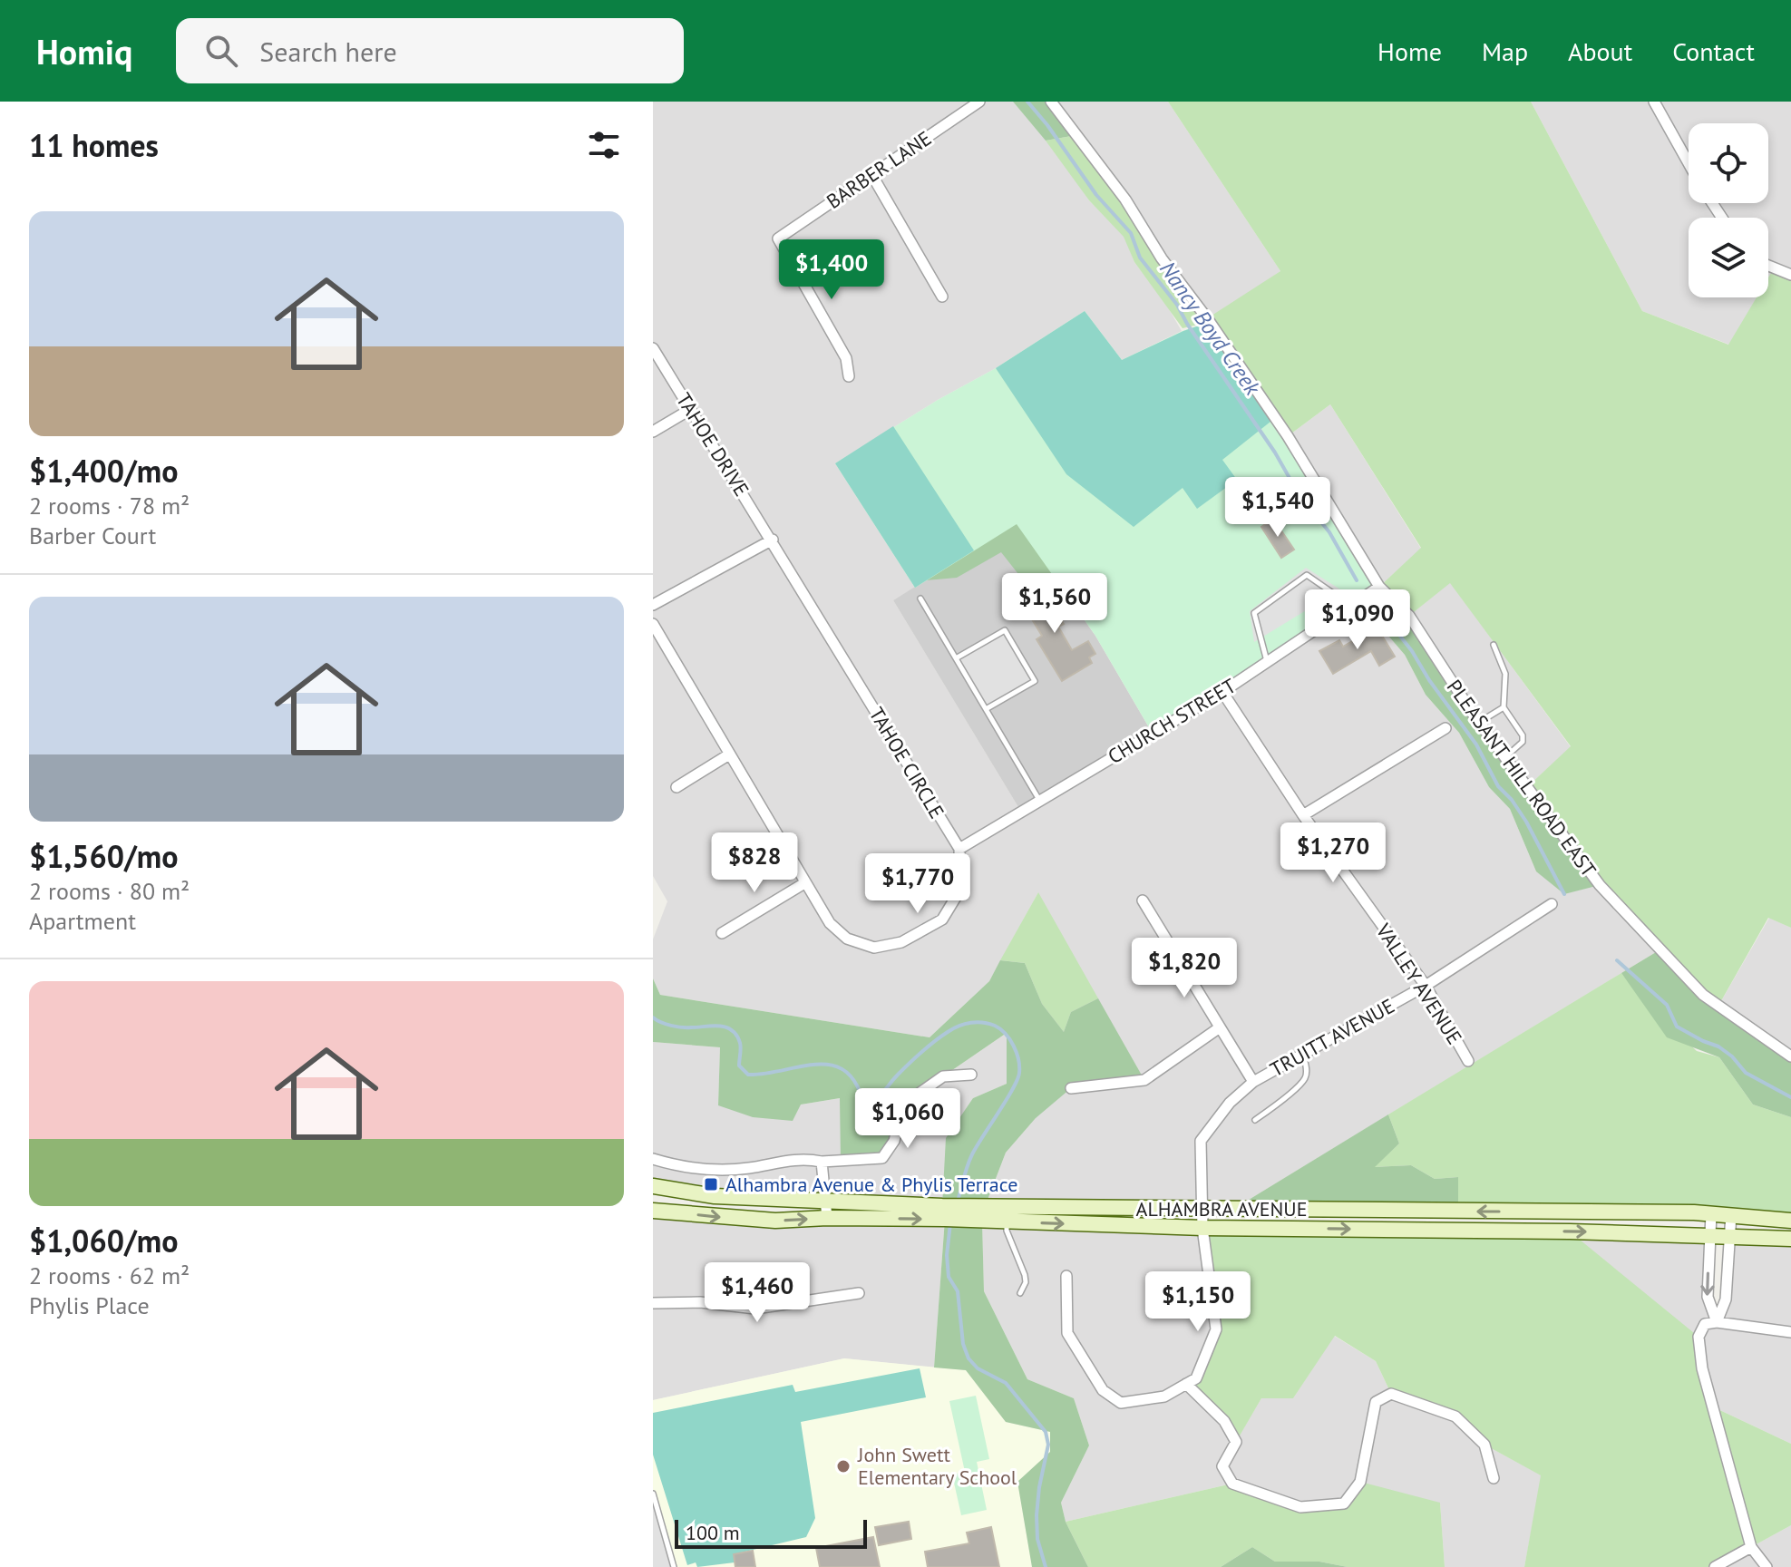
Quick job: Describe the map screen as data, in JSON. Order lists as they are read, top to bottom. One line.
{"streets":{"main road":["ALHAMBRA AVENUE"],"street":["BARBER LANE","TAHOE DRIVE","CHURCH STREET","TAHOE CIRCLE","PLEASANT HILL ROAD EAST","VALLEY AVENUE","TRUITT AVENUE"]},"crossings":[["TAHOE DRIVE","TAHOE CIRCLE"],["CHURCH STREET","TAHOE CIRCLE"],["CHURCH STREET","PLEASANT HILL ROAD EAST"],["CHURCH STREET","VALLEY AVENUE"],["VALLEY AVENUE","TRUITT AVENUE"],["TRUITT AVENUE","ALHAMBRA AVENUE"]],"water":["Nancy Boyd Creek"],"places":{"transit":["Alhambra Avenue & Phylis Terrace"],"other":["John Swett Elementary School"]},"scale_bar":"100 m","page":{"header":"Homiq","search":"Search here","nav":["Home","Map","About","Contact"],"heading":"11 homes","list":[{"name":"$1,400/mo","note":"2 rooms · 78 m² · Barber Court"},{"name":"$1,560/mo","note":"2 rooms · 80 m² · Apartment"},{"name":"$1,060/mo","note":"2 rooms · 62 m² · Phylis Place"}],"price":["$1,400","$1,540","$1,560","$1,090","$1,270","$828","$1,770","$1,820","$1,060","$1,460","$1,150"],"scale":"100 m"}}
